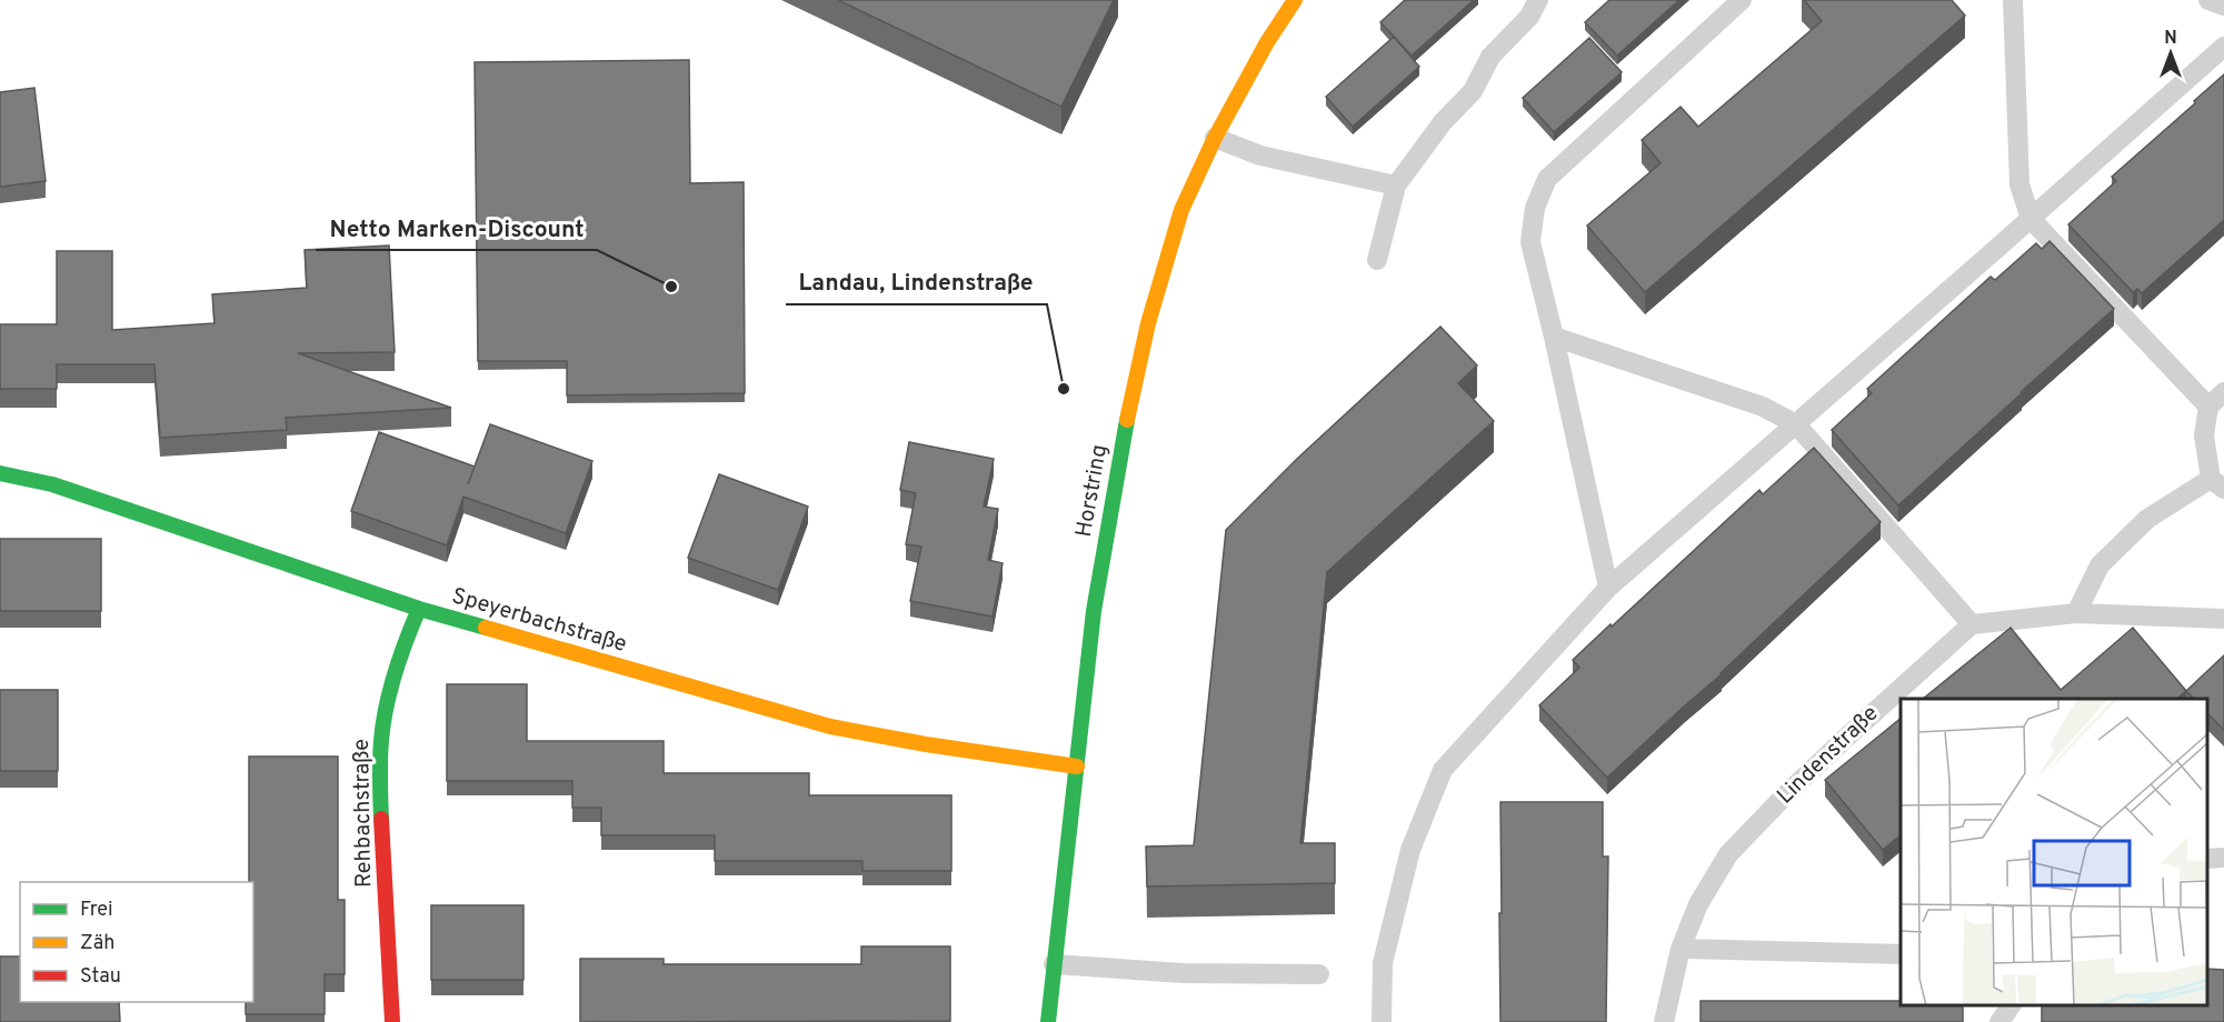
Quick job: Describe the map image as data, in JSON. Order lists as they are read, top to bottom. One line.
{"streets":{"street":["Horstring","Speyerbachstraße","Rehbachstraße"],"lane":["Lindenstraße"]},"crossings":[["Horstring","Speyerbachstraße"],["Speyerbachstraße","Rehbachstraße"]],"places":["Netto Marken-Discount","Landau, Lindenstraße"],"legend":["Frei","Zäh","Stau"],"north":"top"}
